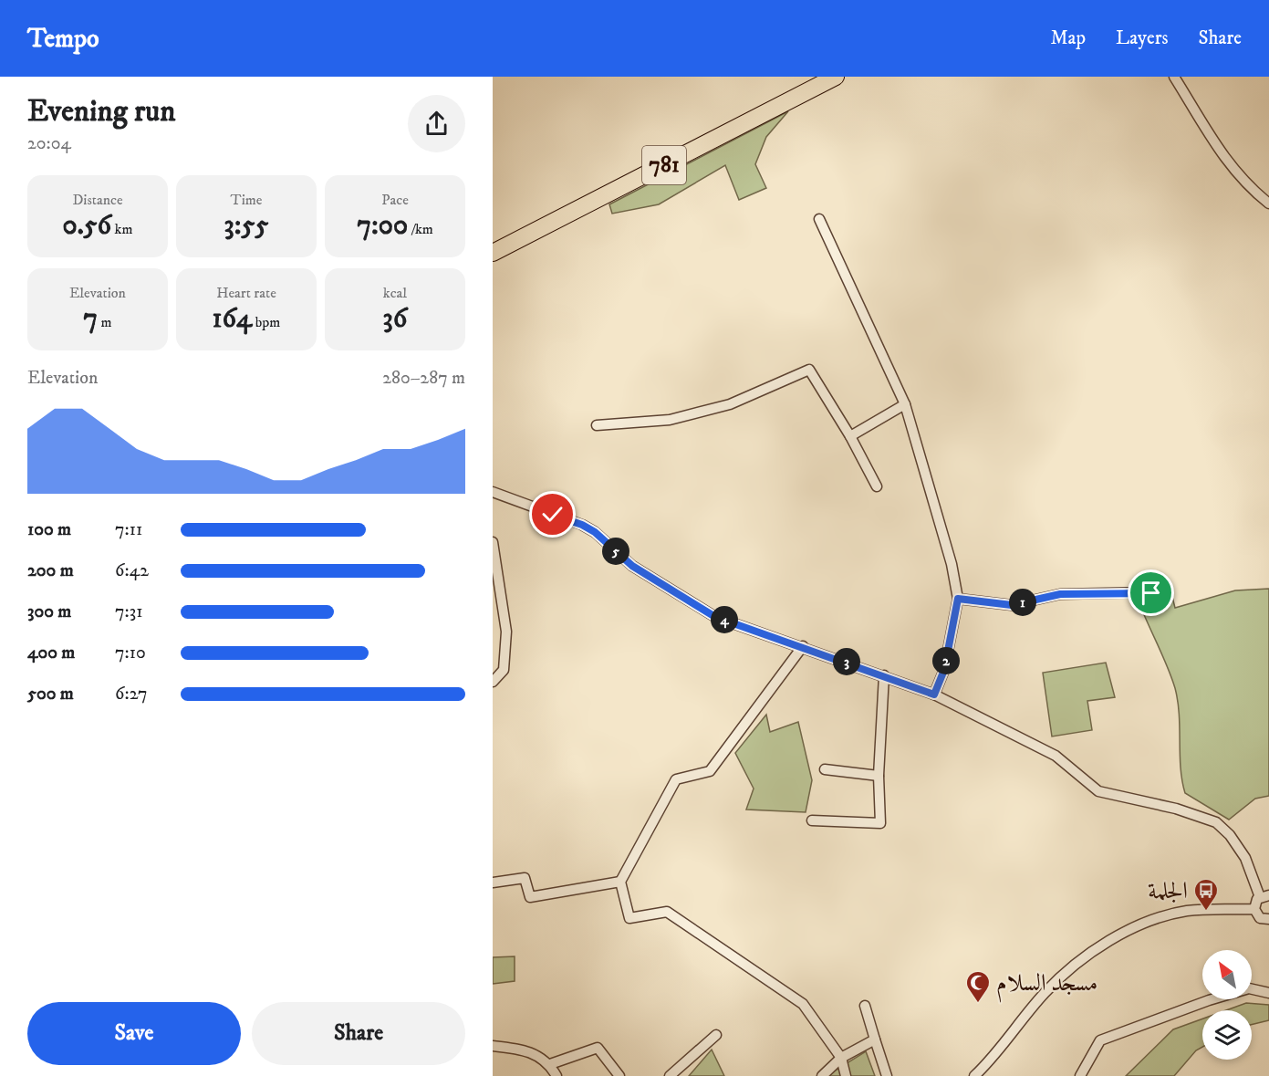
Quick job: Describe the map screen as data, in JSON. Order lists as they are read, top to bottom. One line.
{"streets":{"main road":["781"]},"places":{"bus stop":["الجلمة"],"mosque":["مسجد السلام"]},"north":"top left","page":{"header":"Tempo","nav":["Map","Layers","Share"],"heading":["Evening run","20:04"],"stats":[["Distance","0.56 km"],["Time","3:55"],["Pace","7:00 /km"],["Elevation","7 m"],["Heart rate","164 bpm"],["kcal","36"]],"chart":["Elevation","280–287 m"],"list":[{"name":"100 m","note":"7:11"},{"name":"200 m","note":"6:42"},{"name":"300 m","note":"7:31"},{"name":"400 m","note":"7:10"},{"name":"500 m","note":"6:27"}],"pins":["5","1","4","2","3"],"buttons":["Save","Share"]}}
